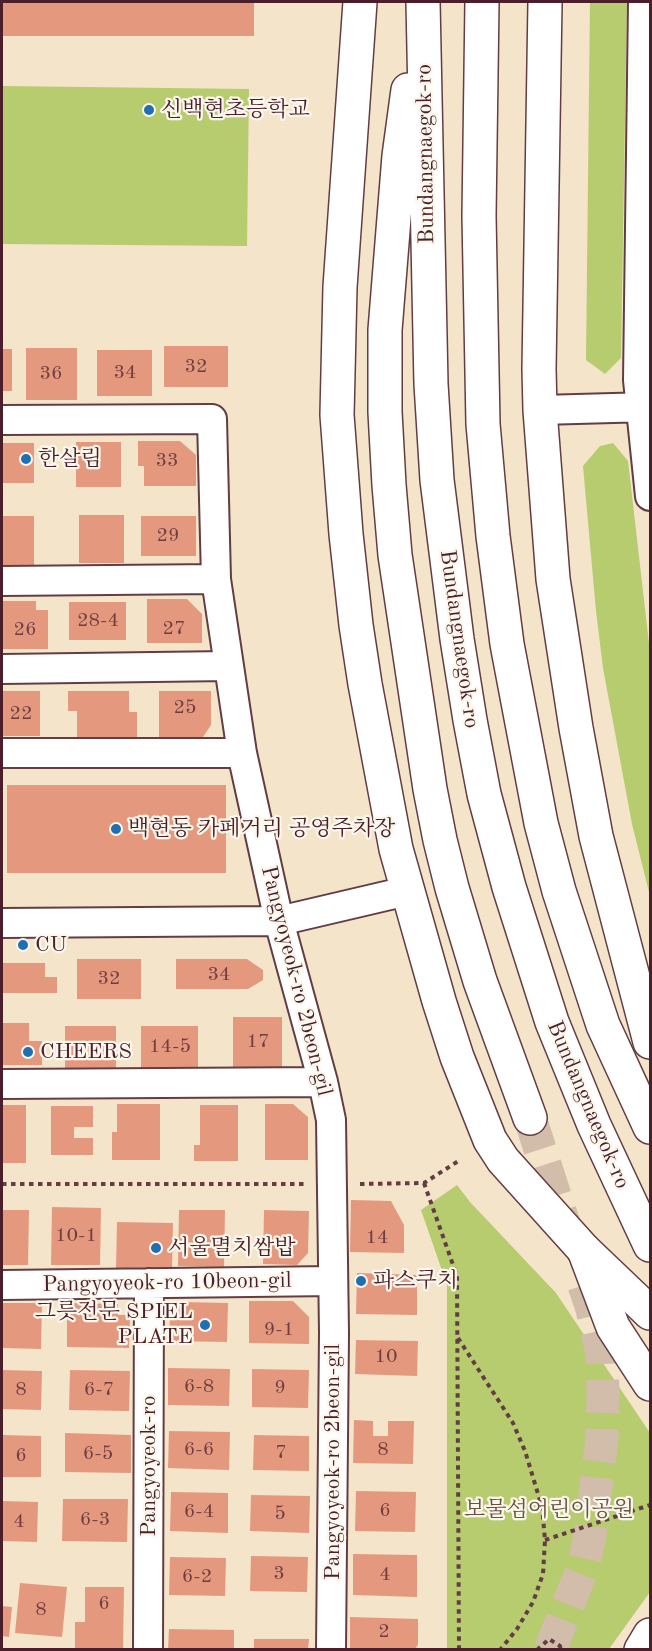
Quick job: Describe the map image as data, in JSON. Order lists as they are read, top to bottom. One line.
{"streets":{"main road":["Bundangnaegok-ro"],"street":["Pangyoyeok-ro 2beon-gil","Pangyoyeok-ro 10beon-gil","Pangyoyeok-ro"]},"crossings":[["Pangyoyeok-ro 2beon-gil","Pangyoyeok-ro 10beon-gil"],["Pangyoyeok-ro 10beon-gil","Pangyoyeok-ro"]],"parks":["보물섬어린이공원"],"places":["신백현초등학교","한살림","백현동 카페거리 공영주차장","CU","CHEERS","서울멸치쌈밥","파스쿠치","그릇전문 SPIEL PLATE"],"house_numbers":["32","34","36","33","29","28-4","27","26","25","22","34","32","17","14-5","10-1","14","9-1","10","6-8","9","8","6-7","6-6","8","7","6-5","6","6","6-4","5","6-3","4","3","4","6-2","6","8","2"]}
